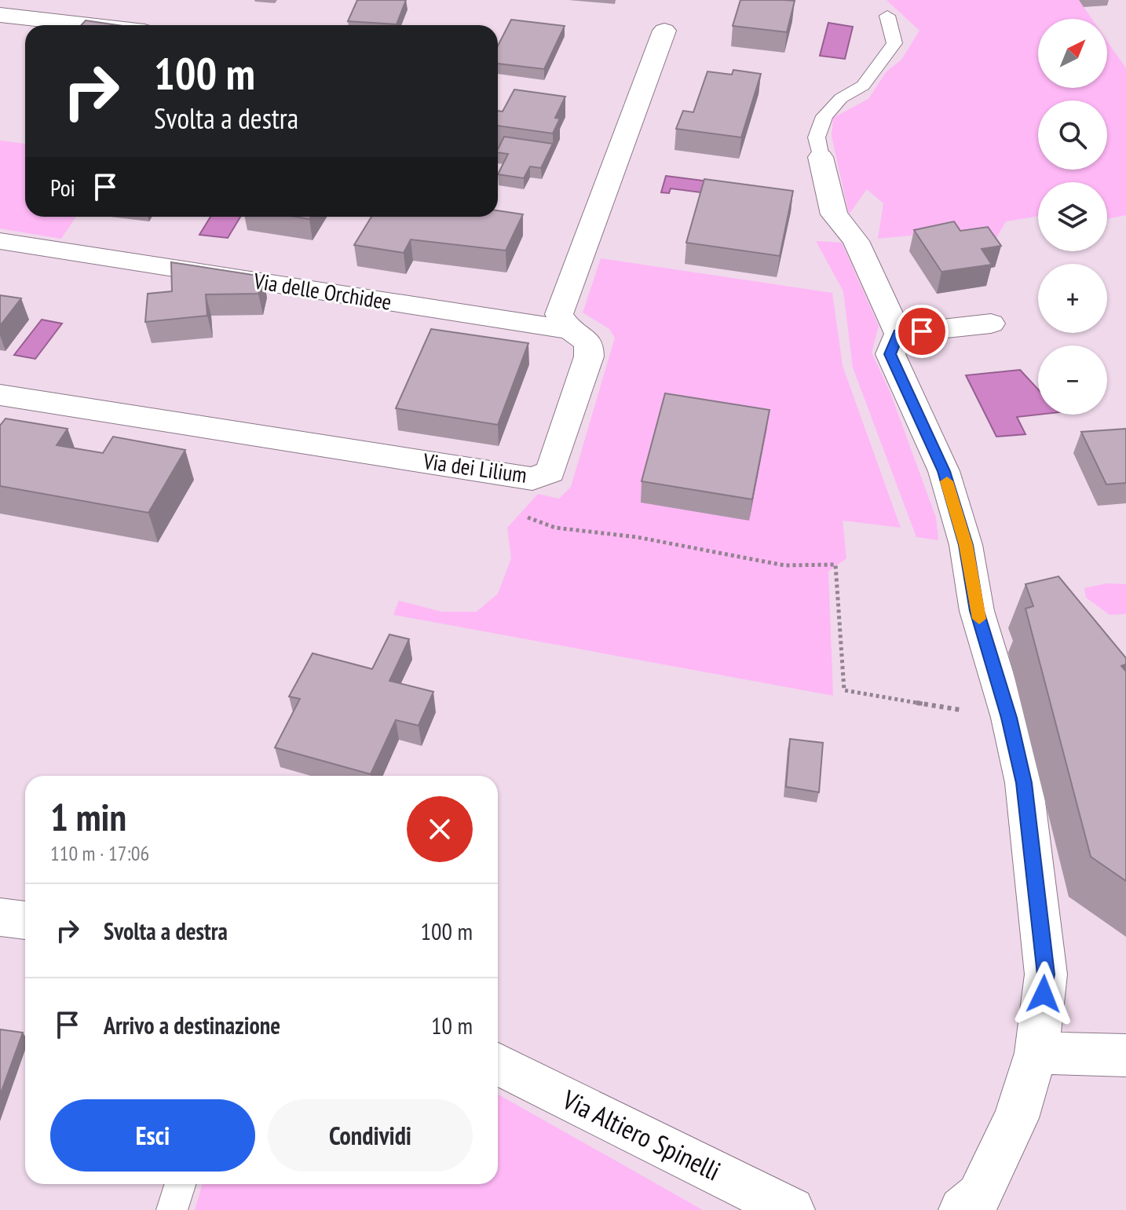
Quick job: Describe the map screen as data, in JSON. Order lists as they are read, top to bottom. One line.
{"streets":{"street":["Via delle Orchidee","Via dei Lilium","Via Altiero Spinelli"]},"crossings":[["Via delle Orchidee","Via dei Lilium"]],"north":"top right","page":{"map_buttons":["+","−"],"turn":["100 m","Svolta a destra"],"then":"Poi","heading":["1 min","110 m · 17:06"],"list":[{"name":"Svolta a destra","value":"100 m"},{"name":"Arrivo a destinazione","value":"10 m"}],"buttons":["Esci","Condividi"]}}
